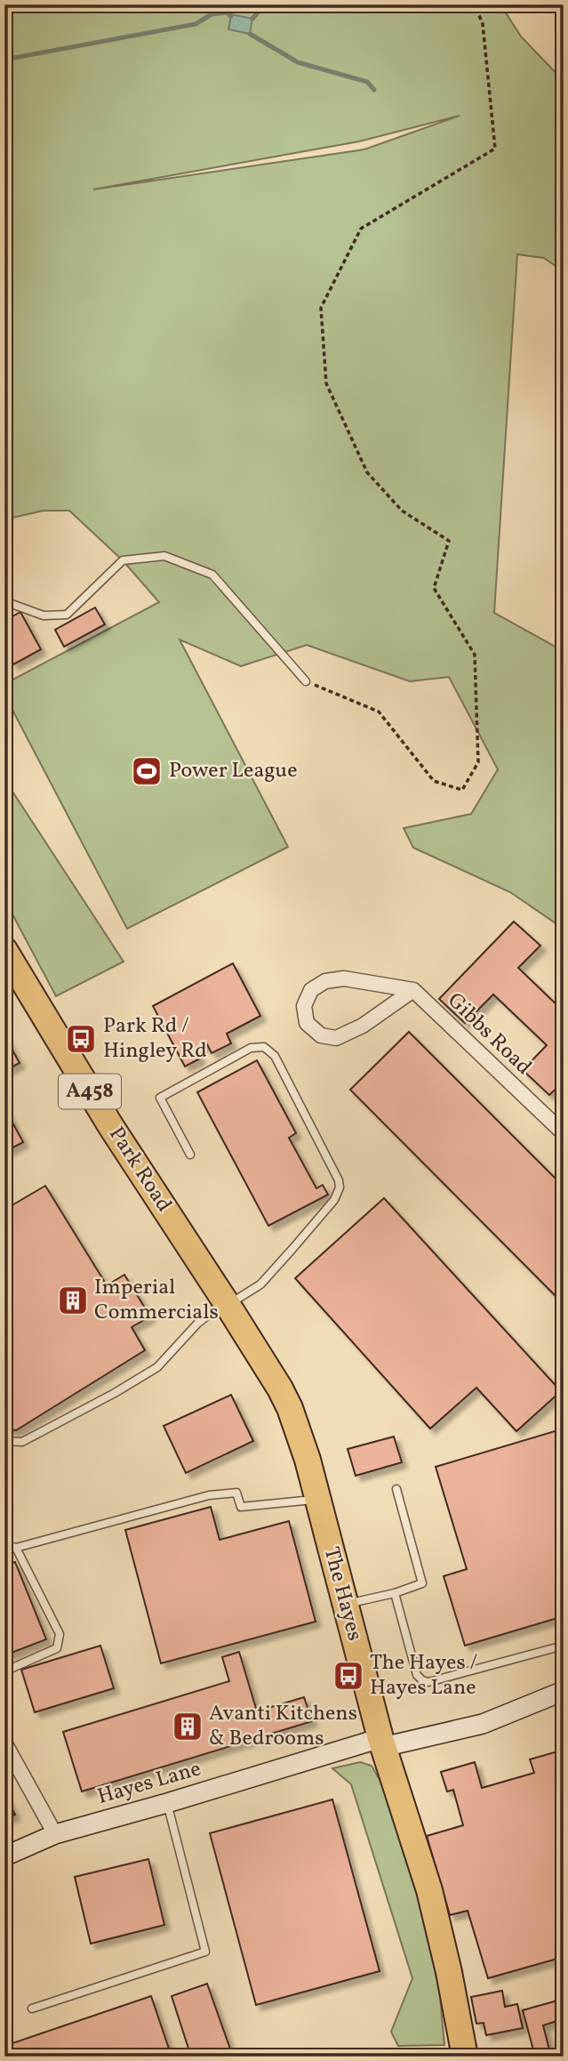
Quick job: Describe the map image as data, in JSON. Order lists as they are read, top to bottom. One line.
{"streets":{"highway":["A458","Park Road","The Hayes"],"street":["Gibbs Road","Hayes Lane"]},"crossings":[["Park Road","The Hayes"],["The Hayes","Hayes Lane"]],"places":{"sports":["Power League"],"bus stop":["Park Rd / Hingley Rd","The Hayes / Hayes Lane"],"building":["Imperial Commercials","Avanti Kitchens & Bedrooms"]}}
